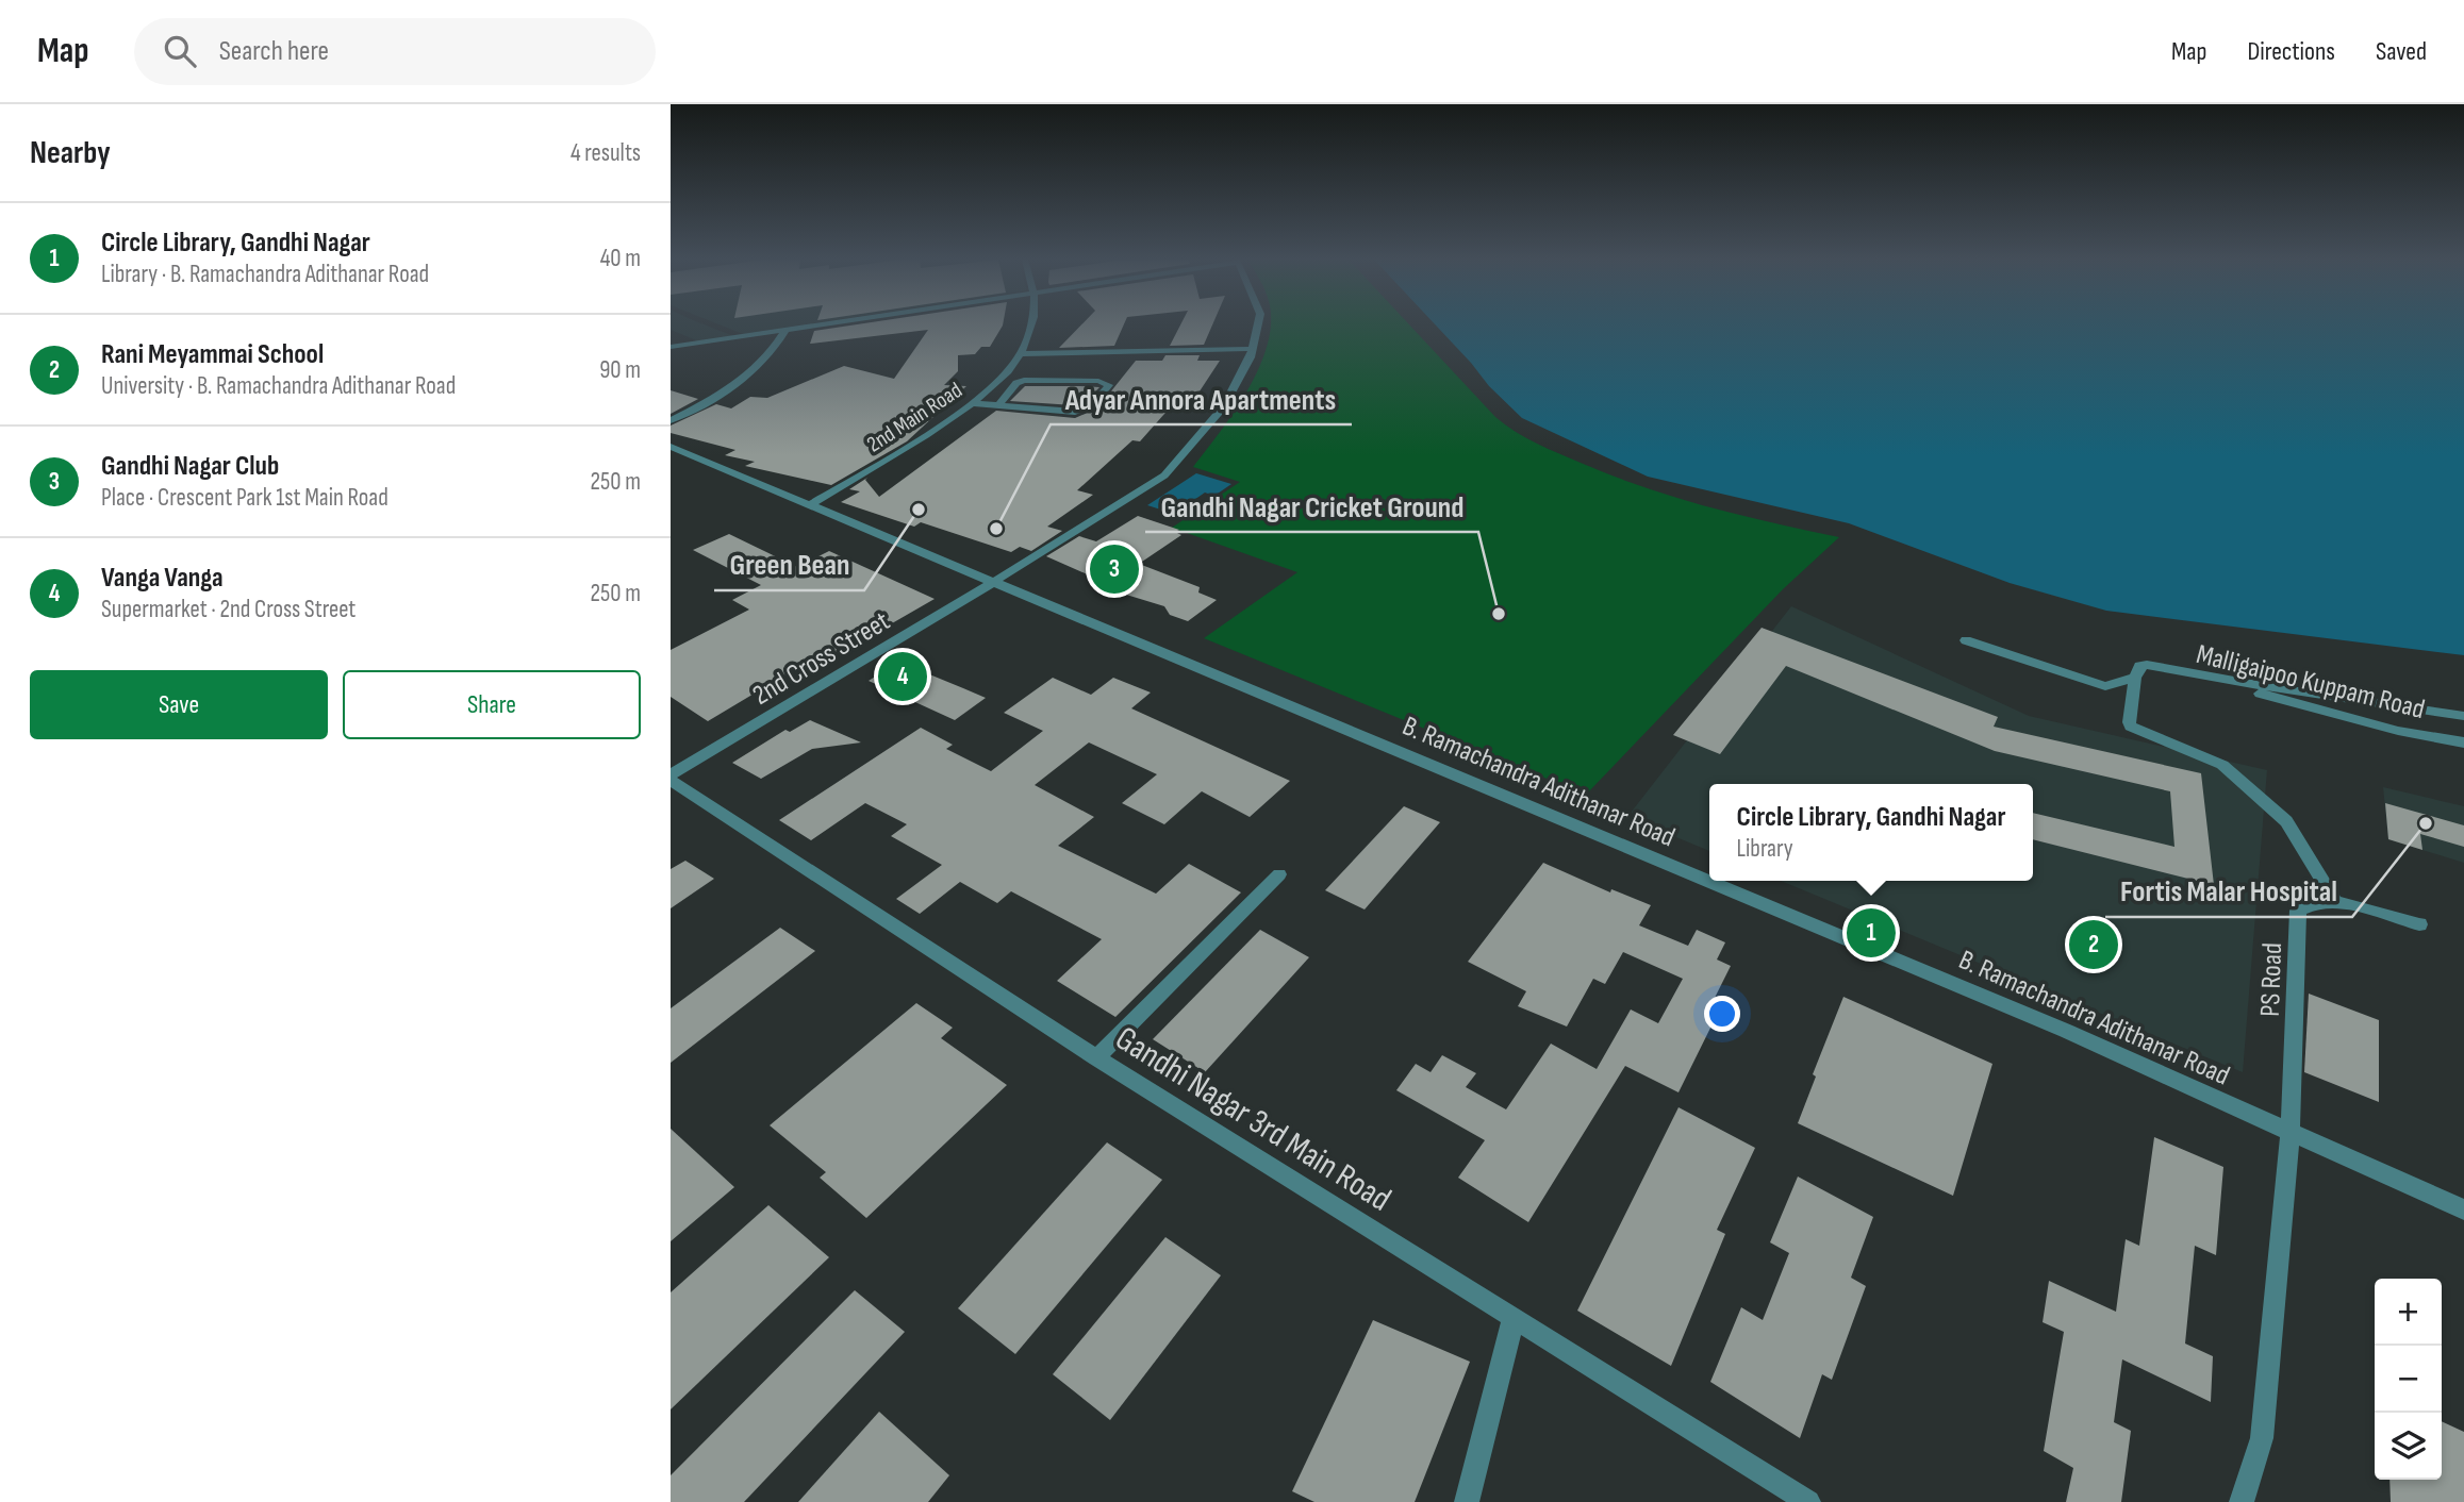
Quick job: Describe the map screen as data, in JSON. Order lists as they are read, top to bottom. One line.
{"streets":{"street":["2nd Main Road","2nd Cross Street","Malligaipoo Kuppam Road","B. Ramachandra Adithanar Road","PS Road","Gandhi Nagar 3rd Main Road"]},"crossings":[["2nd Main Road","B. Ramachandra Adithanar Road"],["2nd Cross Street","B. Ramachandra Adithanar Road"],["B. Ramachandra Adithanar Road","PS Road"]],"places":["Green Bean","Adyar Annora Apartments","Gandhi Nagar Cricket Ground","Fortis Malar Hospital"],"page":{"header":"Map","search":"Search here","nav":["Map","Directions","Saved"],"heading":["Nearby","4 results"],"list":[{"mark":"1","name":"Circle Library, Gandhi Nagar","note":"Library · B. Ramachandra Adithanar Road","value":"40 m"},{"mark":"2","name":"Rani Meyammai School","note":"University · B. Ramachandra Adithanar Road","value":"90 m"},{"mark":"3","name":"Gandhi Nagar Club","note":"Place · Crescent Park 1st Main Road","value":"250 m"},{"mark":"4","name":"Vanga Vanga","note":"Supermarket · 2nd Cross Street","value":"250 m"}],"pins":["3","4","1","2"],"buttons":["Save","Share"],"popup":["Circle Library, Gandhi Nagar","Library"],"map_buttons":["+","−"]}}
